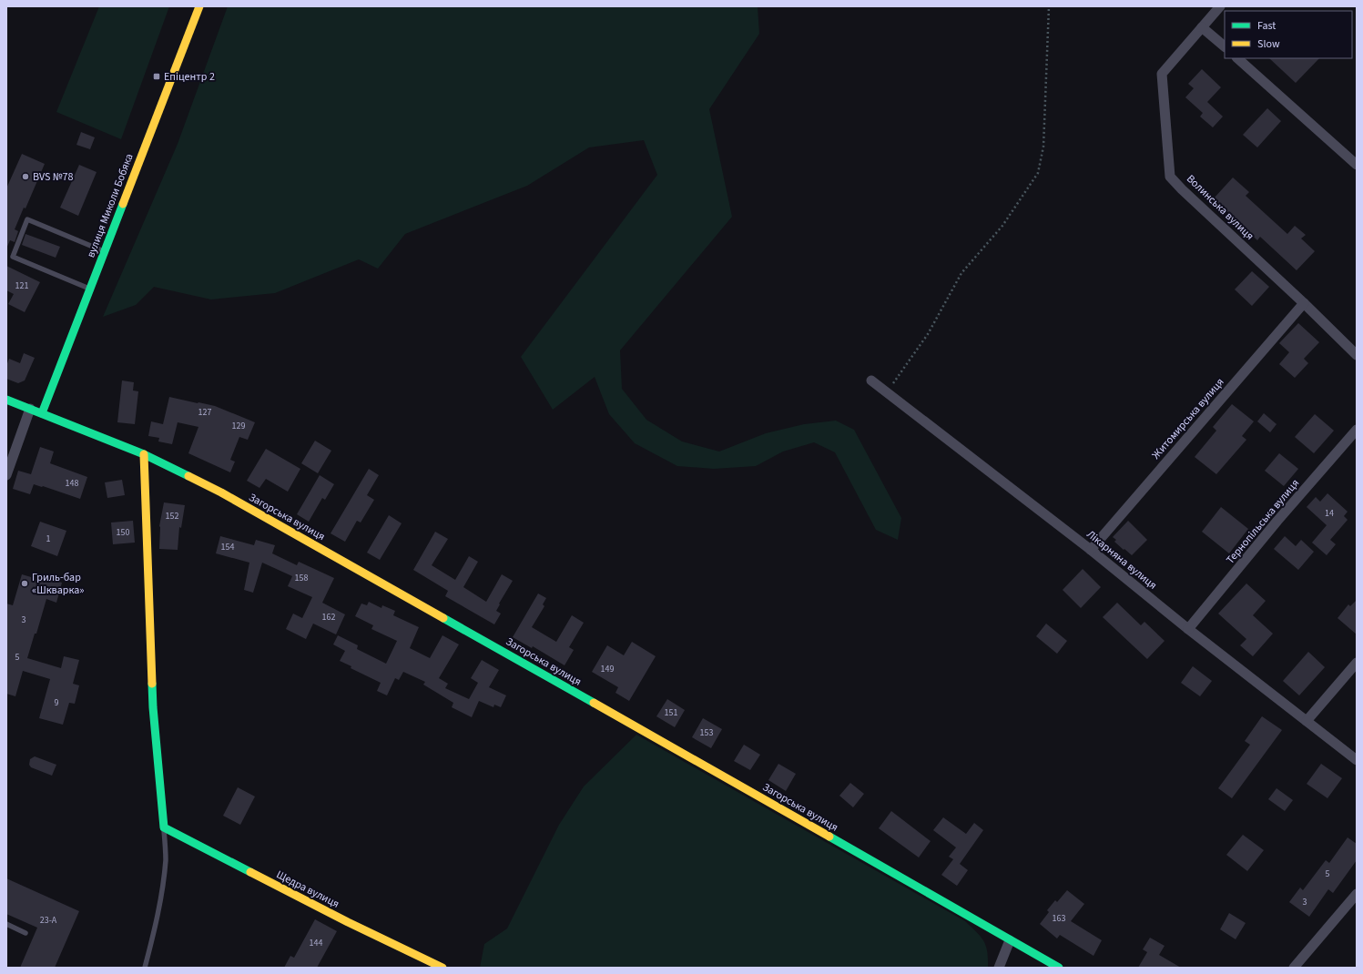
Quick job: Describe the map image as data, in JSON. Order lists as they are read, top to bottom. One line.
{"streets":{"street":["вулиця Миколи Бобяка","Волинська вулиця","Житомирська вулиця","Загорська вулиця","Тернопільська вулиця","Лікарняна вулиця","Щедра вулиця"]},"crossings":[["вулиця Миколи Бобяка","Загорська вулиця"],["Волинська вулиця","Житомирська вулиця"],["Житомирська вулиця","Лікарняна вулиця"],["Тернопільська вулиця","Лікарняна вулиця"]],"places":{"transit":["Епіцентр 2"],"other":["BVS №78","Гриль-бар «Шкварка»"]},"house_numbers":["121","127","129","148","14","152","150","1","154","158","162","3","5","149","9","151","153","5","3","163","23-А","144"],"legend":["Fast","Slow"]}
